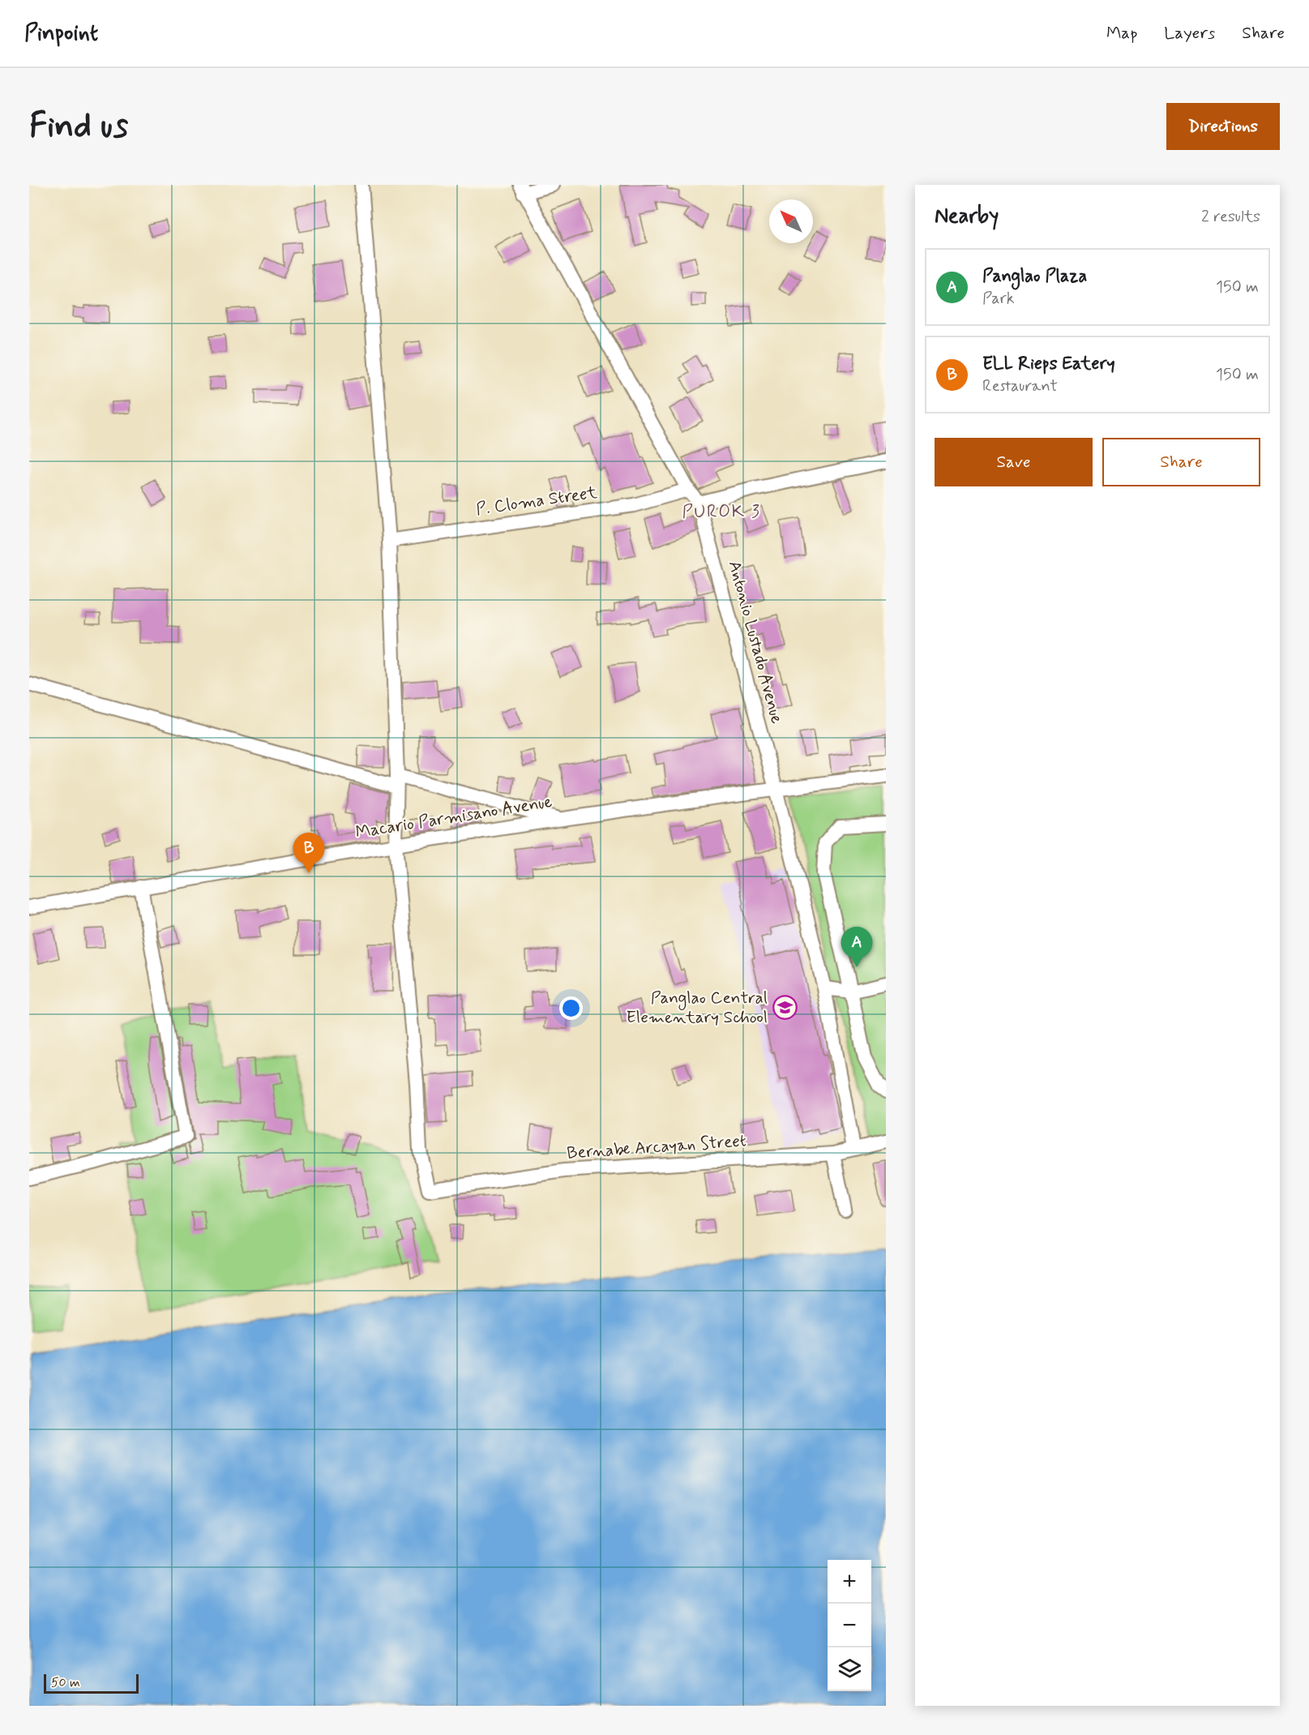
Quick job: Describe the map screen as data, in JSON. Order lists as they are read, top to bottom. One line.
{"streets":{"street":["P. Cloma Street","Antonio Lustado Avenue","Macario Parmisano Avenue","Bernabe Arcayan Street"]},"crossings":[["P. Cloma Street","Antonio Lustado Avenue"],["Antonio Lustado Avenue","Macario Parmisano Avenue"],["Antonio Lustado Avenue","Bernabe Arcayan Street"],["Macario Parmisano Avenue","Bernabe Arcayan Street"]],"districts":["PUROK 3"],"places":{"school or university":["Panglao Central Elementary School"]},"scale_bar":"50 m","north":"top left","page":{"header":"Pinpoint","nav":["Map","Layers","Share"],"buttons":["Directions",["Save","Share"]],"title":"Find us","heading":["Nearby","2 results"],"list":[{"mark":"A","name":"Panglao Plaza","note":"Park","value":"150 m"},{"mark":"B","name":"ELL Rieps Eatery","note":"Restaurant","value":"150 m"}],"pins":["B","A"],"map_buttons":["+","−"],"scale":"50 m"}}
